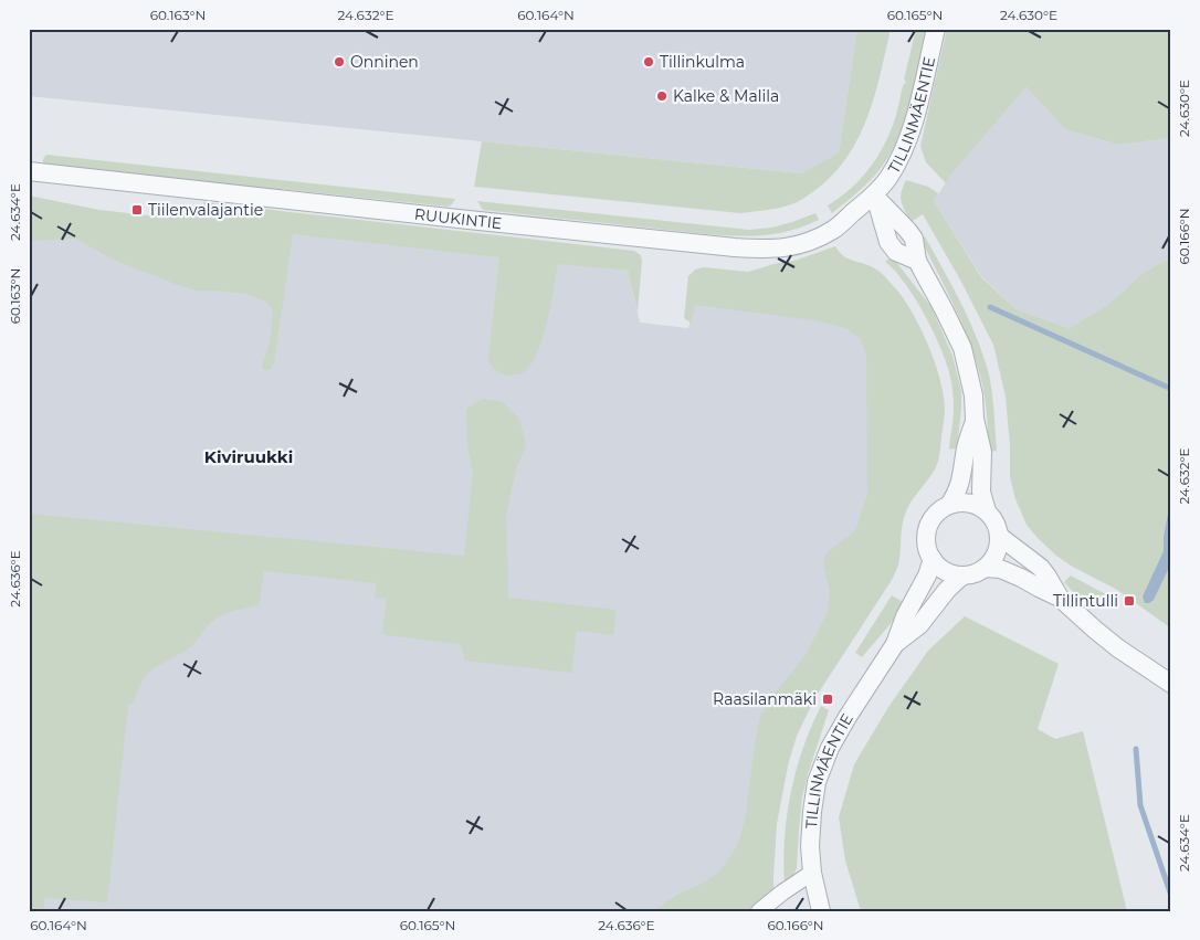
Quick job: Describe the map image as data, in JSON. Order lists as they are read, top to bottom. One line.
{"streets":{"street":["TILLINMÄENTIE","RUUKINTIE"]},"crossings":[["TILLINMÄENTIE","RUUKINTIE"]],"districts":["Kiviruukki"],"places":{"other":["Onninen","Tillinkulma","Kalke & Malila"],"transit":["Tiilenvalajantie","Tillintulli","Raasilanmäki"]},"coordinates":["60.163°N","24.632°E","60.164°N","60.165°N","24.630°E","24.634°E","60.166°N","24.636°E"]}
